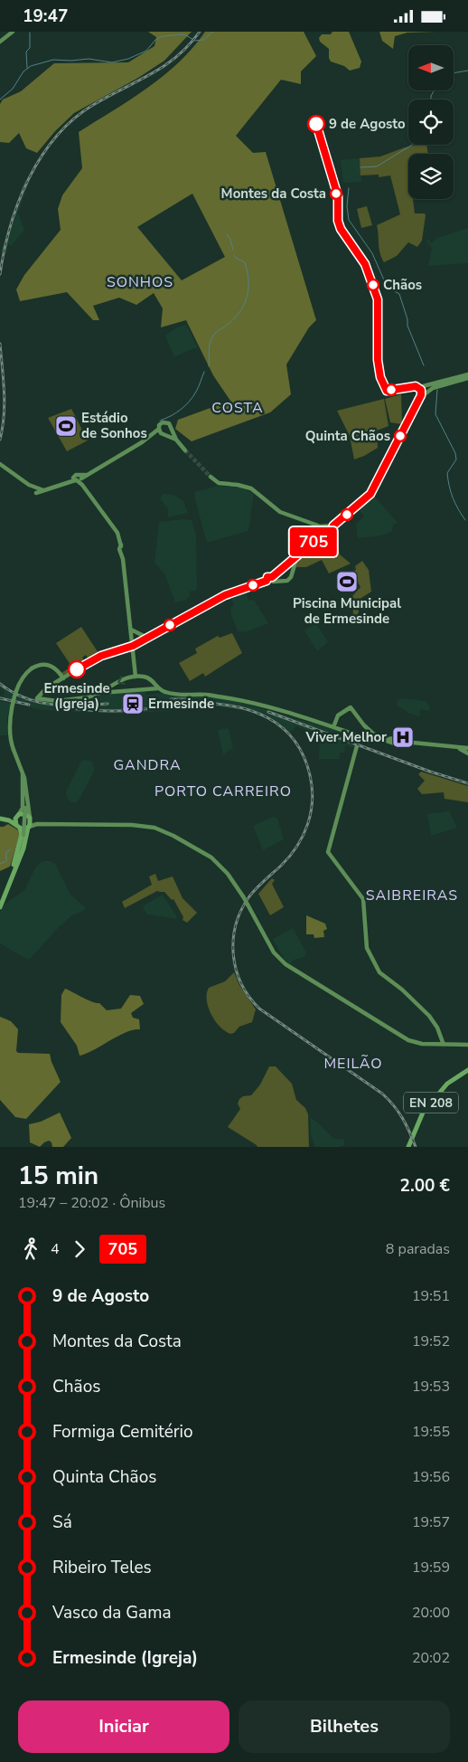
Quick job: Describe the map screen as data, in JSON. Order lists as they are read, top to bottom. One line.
{"streets":{"main road":["EN 208"]},"districts":["SONHOS","COSTA","GANDRA","PORTO CARREIRO","SAIBREIRAS","MEILÃO"],"places":{"other":["9 de Agosto","Montes da Costa","Chãos","Quinta Chãos","Ermesinde (Igreja)"],"sports":["Estádio de Sonhos","Piscina Municipal de Ermesinde"],"station":["Ermesinde"],"hospital":["Viver Melhor"]},"lines":["bus line 705"],"north":"left","page":{"status":"19:47","on_map":"705","heading":["15 min","19:47 – 20:02 · Ônibus","2.00 €"],"legs":["4","705","8 paradas"],"list":[{"name":"9 de Agosto","value":"19:51"},{"name":"Montes da Costa","value":"19:52"},{"name":"Chãos","value":"19:53"},{"name":"Formiga Cemitério","value":"19:55"},{"name":"Quinta Chãos","value":"19:56"},{"name":"Sá","value":"19:57"},{"name":"Ribeiro Teles","value":"19:59"},{"name":"Vasco da Gama","value":"20:00"},{"name":"Ermesinde (Igreja)","value":"20:02"}],"buttons":["Iniciar","Bilhetes"]}}
